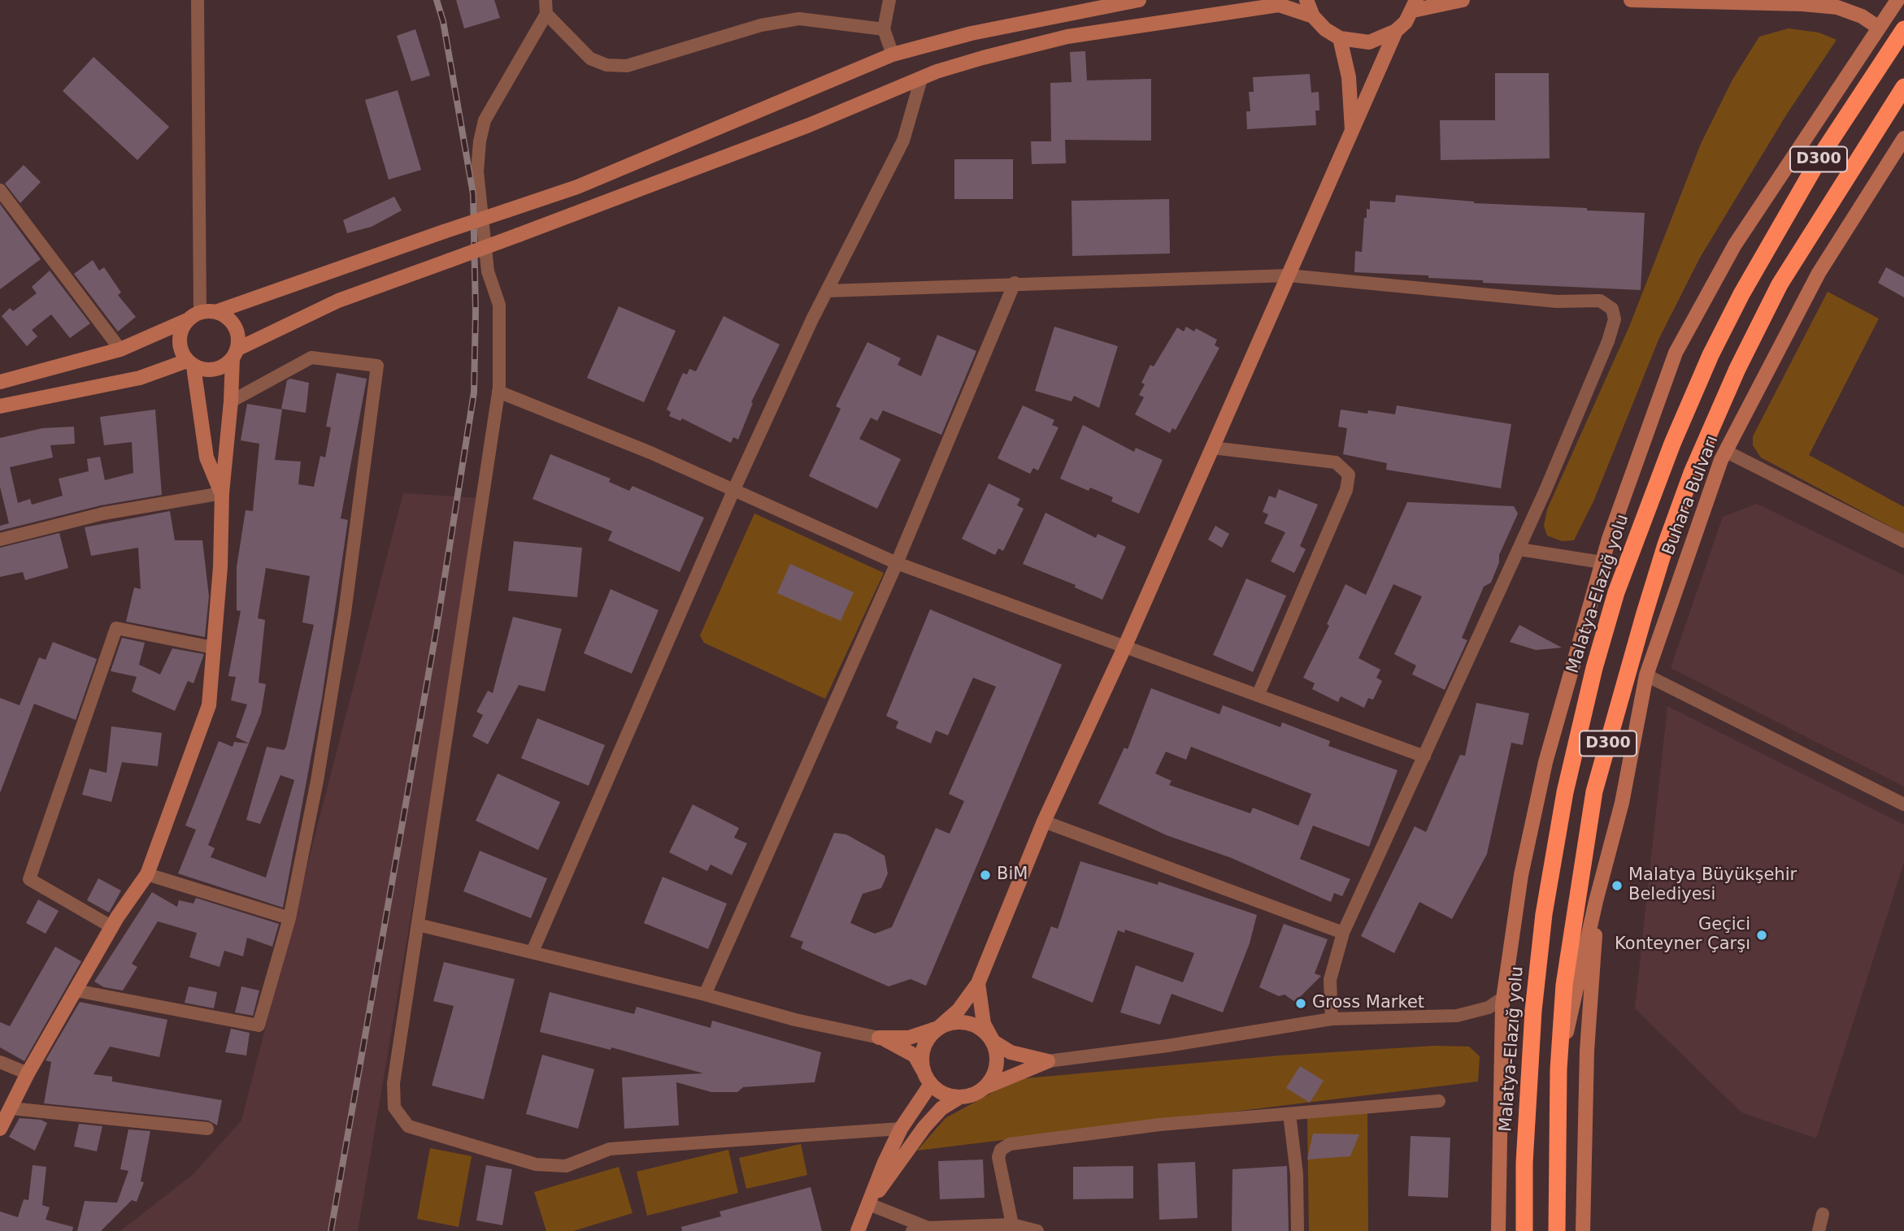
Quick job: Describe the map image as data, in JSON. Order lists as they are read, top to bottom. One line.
{"streets":{"highway":["D300","Malatya-Elazığ yolu"],"main road":["Buhara Bulvarı"]},"places":["BiM","Malatya Büyükşehir Belediyesi","Geçici Konteyner Çarşı","Gross Market"]}
